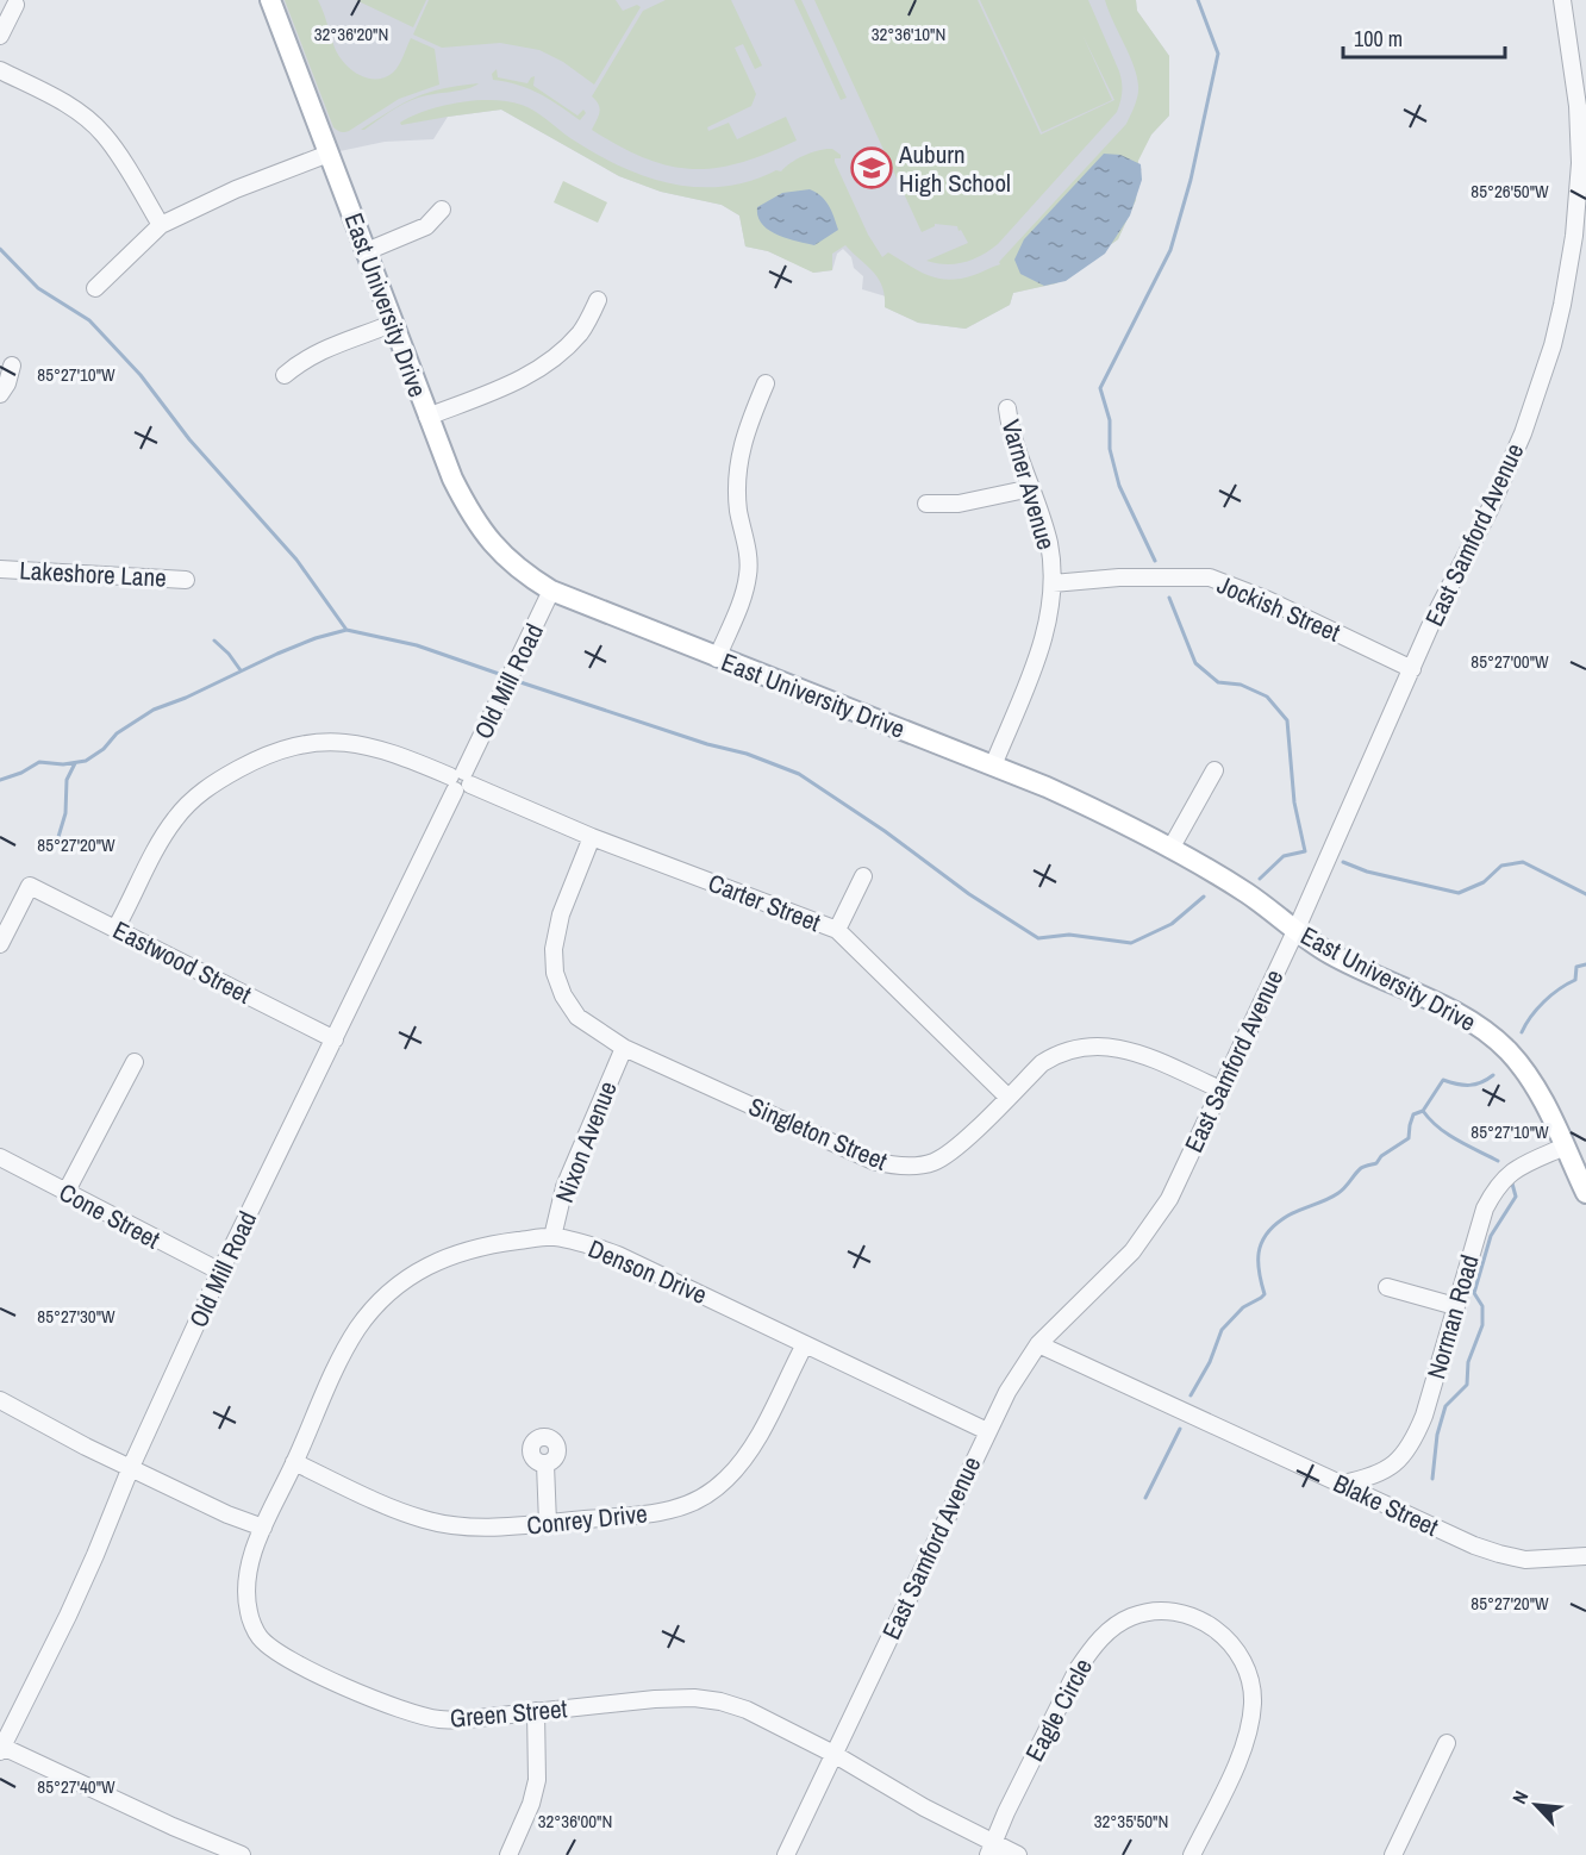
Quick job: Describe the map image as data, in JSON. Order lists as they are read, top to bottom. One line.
{"streets":{"main road":["East University Drive"],"street":["Varner Avenue","East Samford Avenue","Lakeshore Lane","Jockish Street","Old Mill Road","Carter Street","Eastwood Street","Singleton Street","Nixon Avenue","Cone Street","Denson Drive","Norman Road","Blake Street","Conrey Drive","Eagle Circle","Green Street"]},"crossings":[["East University Drive","Varner Avenue"],["East University Drive","East Samford Avenue"],["East University Drive","Old Mill Road"],["East University Drive","Norman Road"],["Varner Avenue","Jockish Street"],["East Samford Avenue","Jockish Street"],["East Samford Avenue","Singleton Street"],["East Samford Avenue","Denson Drive"],["East Samford Avenue","Blake Street"],["East Samford Avenue","Green Street"],["Old Mill Road","Carter Street"],["Old Mill Road","Eastwood Street"],["Old Mill Road","Cone Street"],["Carter Street","Eastwood Street"],["Carter Street","Singleton Street"],["Singleton Street","Nixon Avenue"],["Nixon Avenue","Denson Drive"],["Denson Drive","Conrey Drive"],["Denson Drive","Green Street"],["Norman Road","Blake Street"],["Eagle Circle","Green Street"]],"places":{"school or university":["Auburn High School"]},"scale_bar":"100 m","north":"top left","coordinates":["32°36'20\"N","32°36'10\"N","85°26'50\"W","85°27'10\"W","85°27'00\"W","85°27'20\"W","85°27'30\"W","85°27'40\"W","32°36'00\"N","32°35'50\"N"]}
